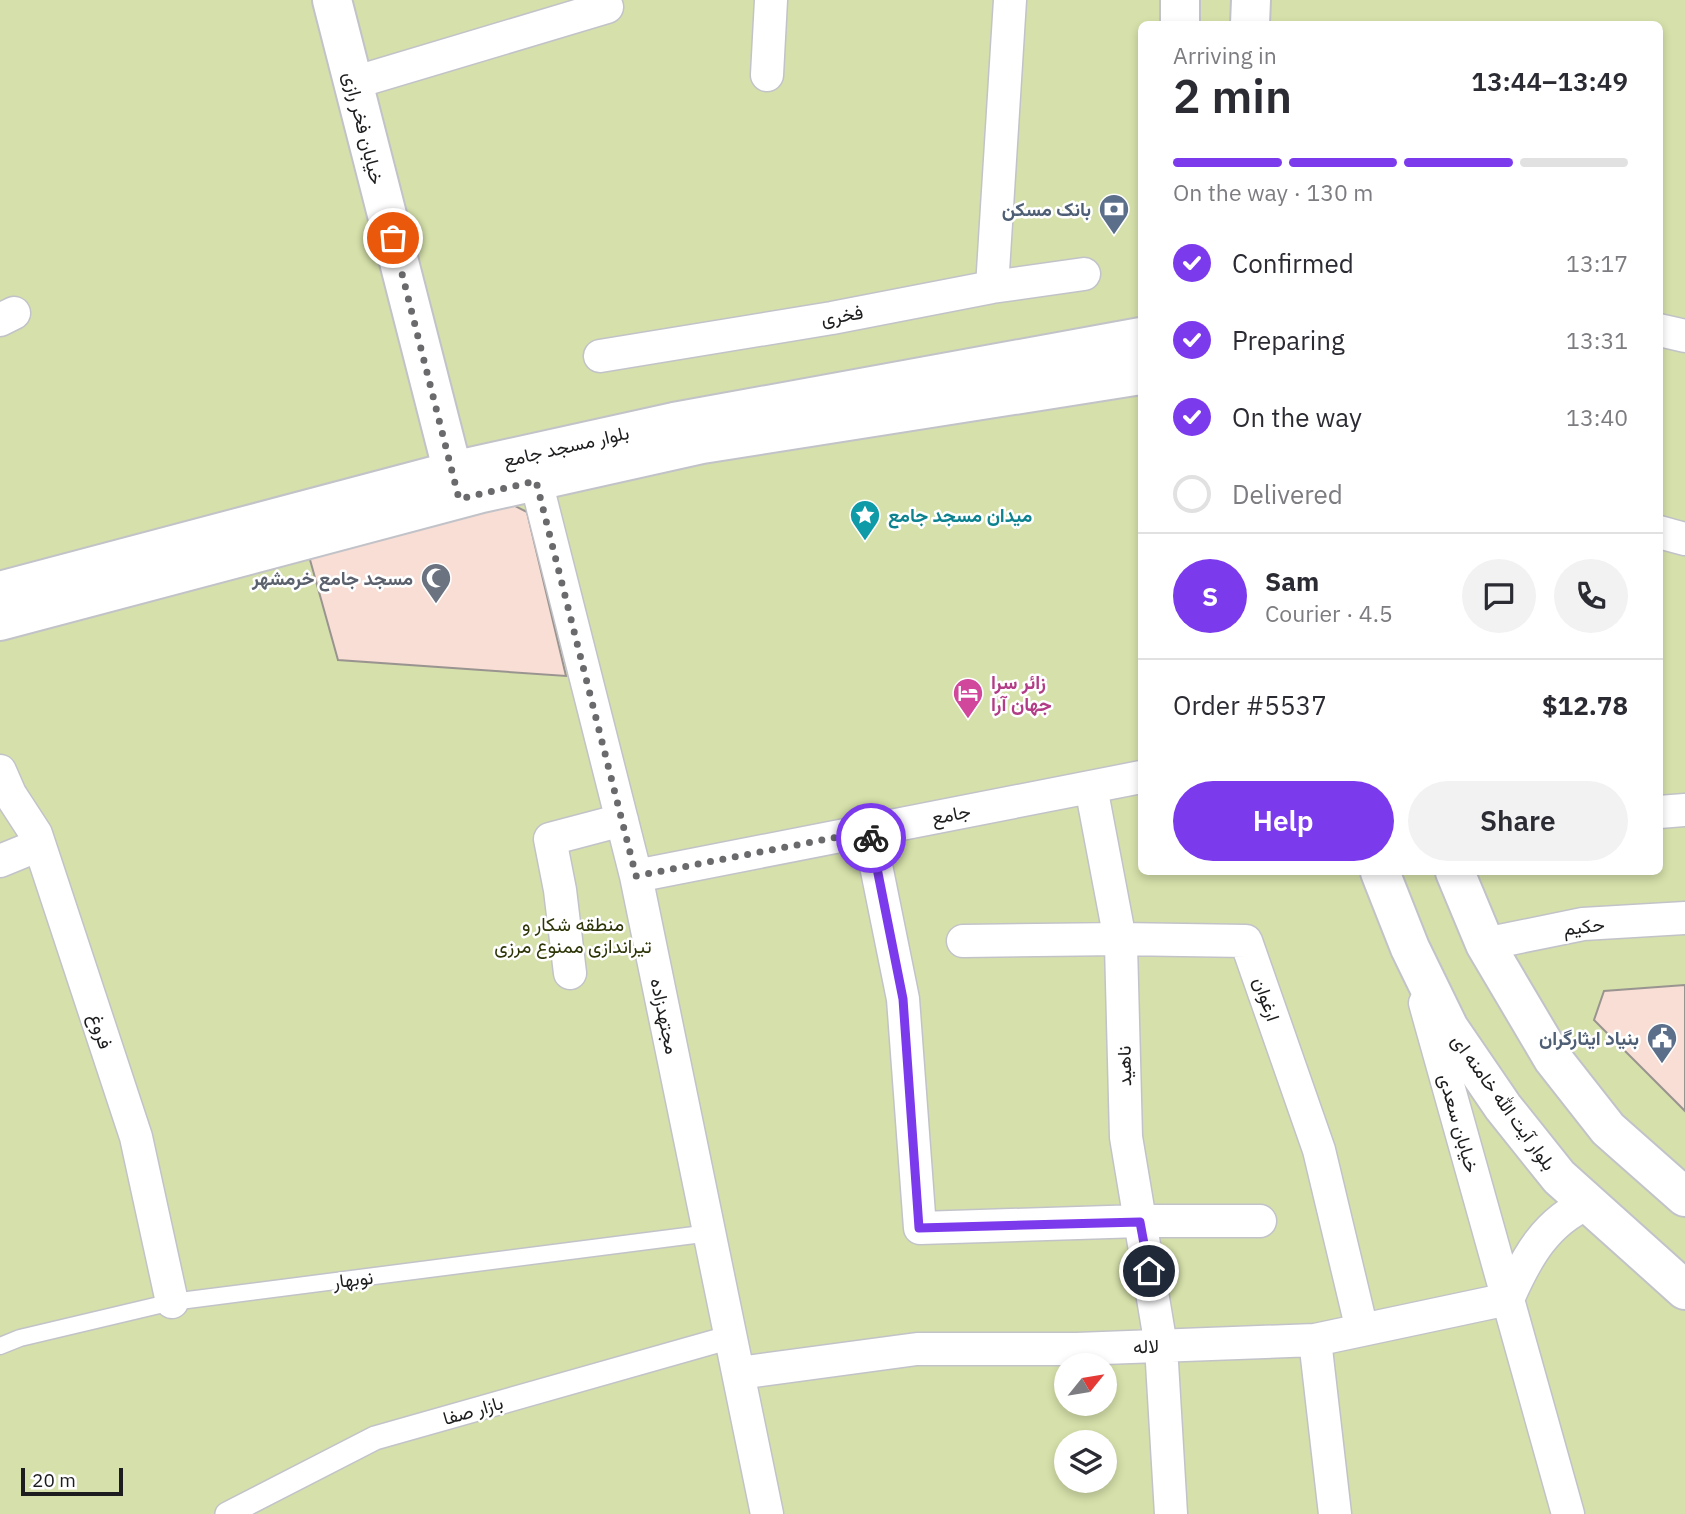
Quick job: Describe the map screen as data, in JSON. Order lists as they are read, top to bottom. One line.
{"streets":{"main road":["خیابان فخر رازی","بلوار مسجد جامع","بلوار آیت الله خامنه ای"],"street":["فخری","جامع","حکیم","ارغوان","مجتهدزاده","فروغ","ناهید","خیابان سعدی","لاله","بازار صفا"],"lane":["نوبهار"]},"crossings":[["خیابان فخر رازی","بلوار مسجد جامع"],["بلوار مسجد جامع","مجتهدزاده"],["جامع","مجتهدزاده"],["جامع","ناهید"],["ارغوان","ناهید"],["ارغوان","لاله"],["مجتهدزاده","نوبهار"],["مجتهدزاده","لاله"],["مجتهدزاده","بازار صفا"],["فروغ","نوبهار"],["ناهید","لاله"],["بلوار آیت الله خامنه ای","خیابان سعدی"],["خیابان سعدی","لاله"]],"parks":["منطقه شکار و تیراندازی ممنوع مرزی"],"places":{"bank":["بانک مسکن"],"place":["میدان مسجد جامع"],"mosque":["مسجد جامع خرمشهر"],"hotel":["زائر سرا جهان آرا"],"public building":["بنیاد ایثارگران"]},"scale_bar":"20 m","north":"top right","page":{"heading":["2 min","Arriving in","13:44–13:49"],"panel":["Sam","Courier · 4.5","Order #5537","$12.78"],"bar":"On the way · 130 m","list":[["Confirmed","13:17"],["Preparing","13:31"],["On the way","13:40"],"Delivered"],"round":"S","buttons":["Help","Share"],"scale":"20 m"}}
